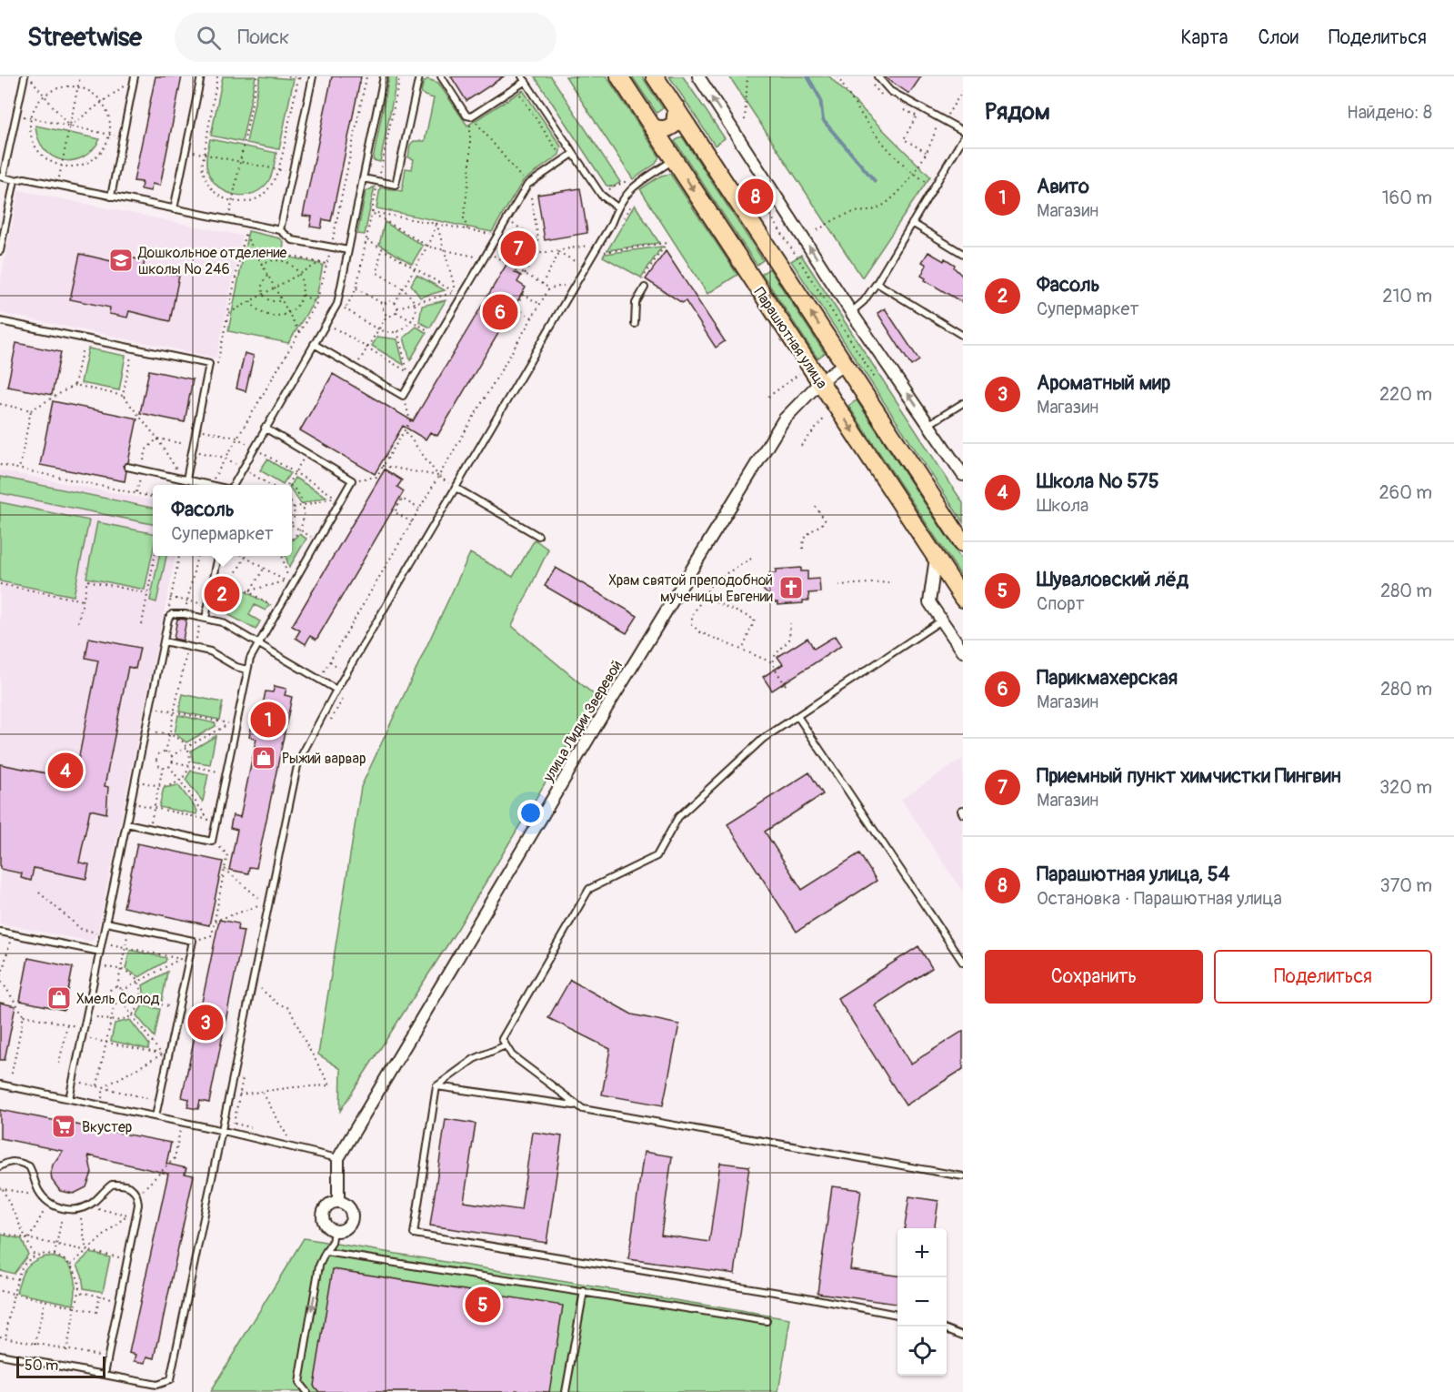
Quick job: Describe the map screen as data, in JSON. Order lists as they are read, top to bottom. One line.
{"streets":{"main road":["Парашютная улица"],"street":["улица Лидии Зверевой"]},"crossings":[["Парашютная улица","улица Лидии Зверевой"]],"places":{"school or university":["Дошкольное отделение школы № 246"],"church":["Храм святой преподобной мученицы Евгении"],"shop":["Рыжий варвар","Хмель Солод"],"supermarket":["Вкустер"]},"scale_bar":"50 m","page":{"header":"Streetwise","search":"Поиск","nav":["Карта","Слои","Поделиться"],"heading":["Рядом","Найдено: 8"],"list":[{"mark":"1","name":"Авито","note":"Магазин","value":"160 m"},{"mark":"2","name":"Фасоль","note":"Супермаркет","value":"210 m"},{"mark":"3","name":"Ароматный мир","note":"Магазин","value":"220 m"},{"mark":"4","name":"Школа № 575","note":"Школа","value":"260 m"},{"mark":"5","name":"Шуваловский лёд","note":"Спорт","value":"280 m"},{"mark":"6","name":"Парикмахерская","note":"Магазин","value":"280 m"},{"mark":"7","name":"Приемный пункт химчистки Пингвин","note":"Магазин","value":"320 m"},{"mark":"8","name":"Парашютная улица, 54","note":"Остановка · Парашютная улица","value":"370 m"}],"pins":["8","7","6","2","1","4","3","5"],"popup":["Фасоль","Супермаркет"],"buttons":["Сохранить","Поделиться"],"map_buttons":["+","−"],"scale":"50 m"}}
